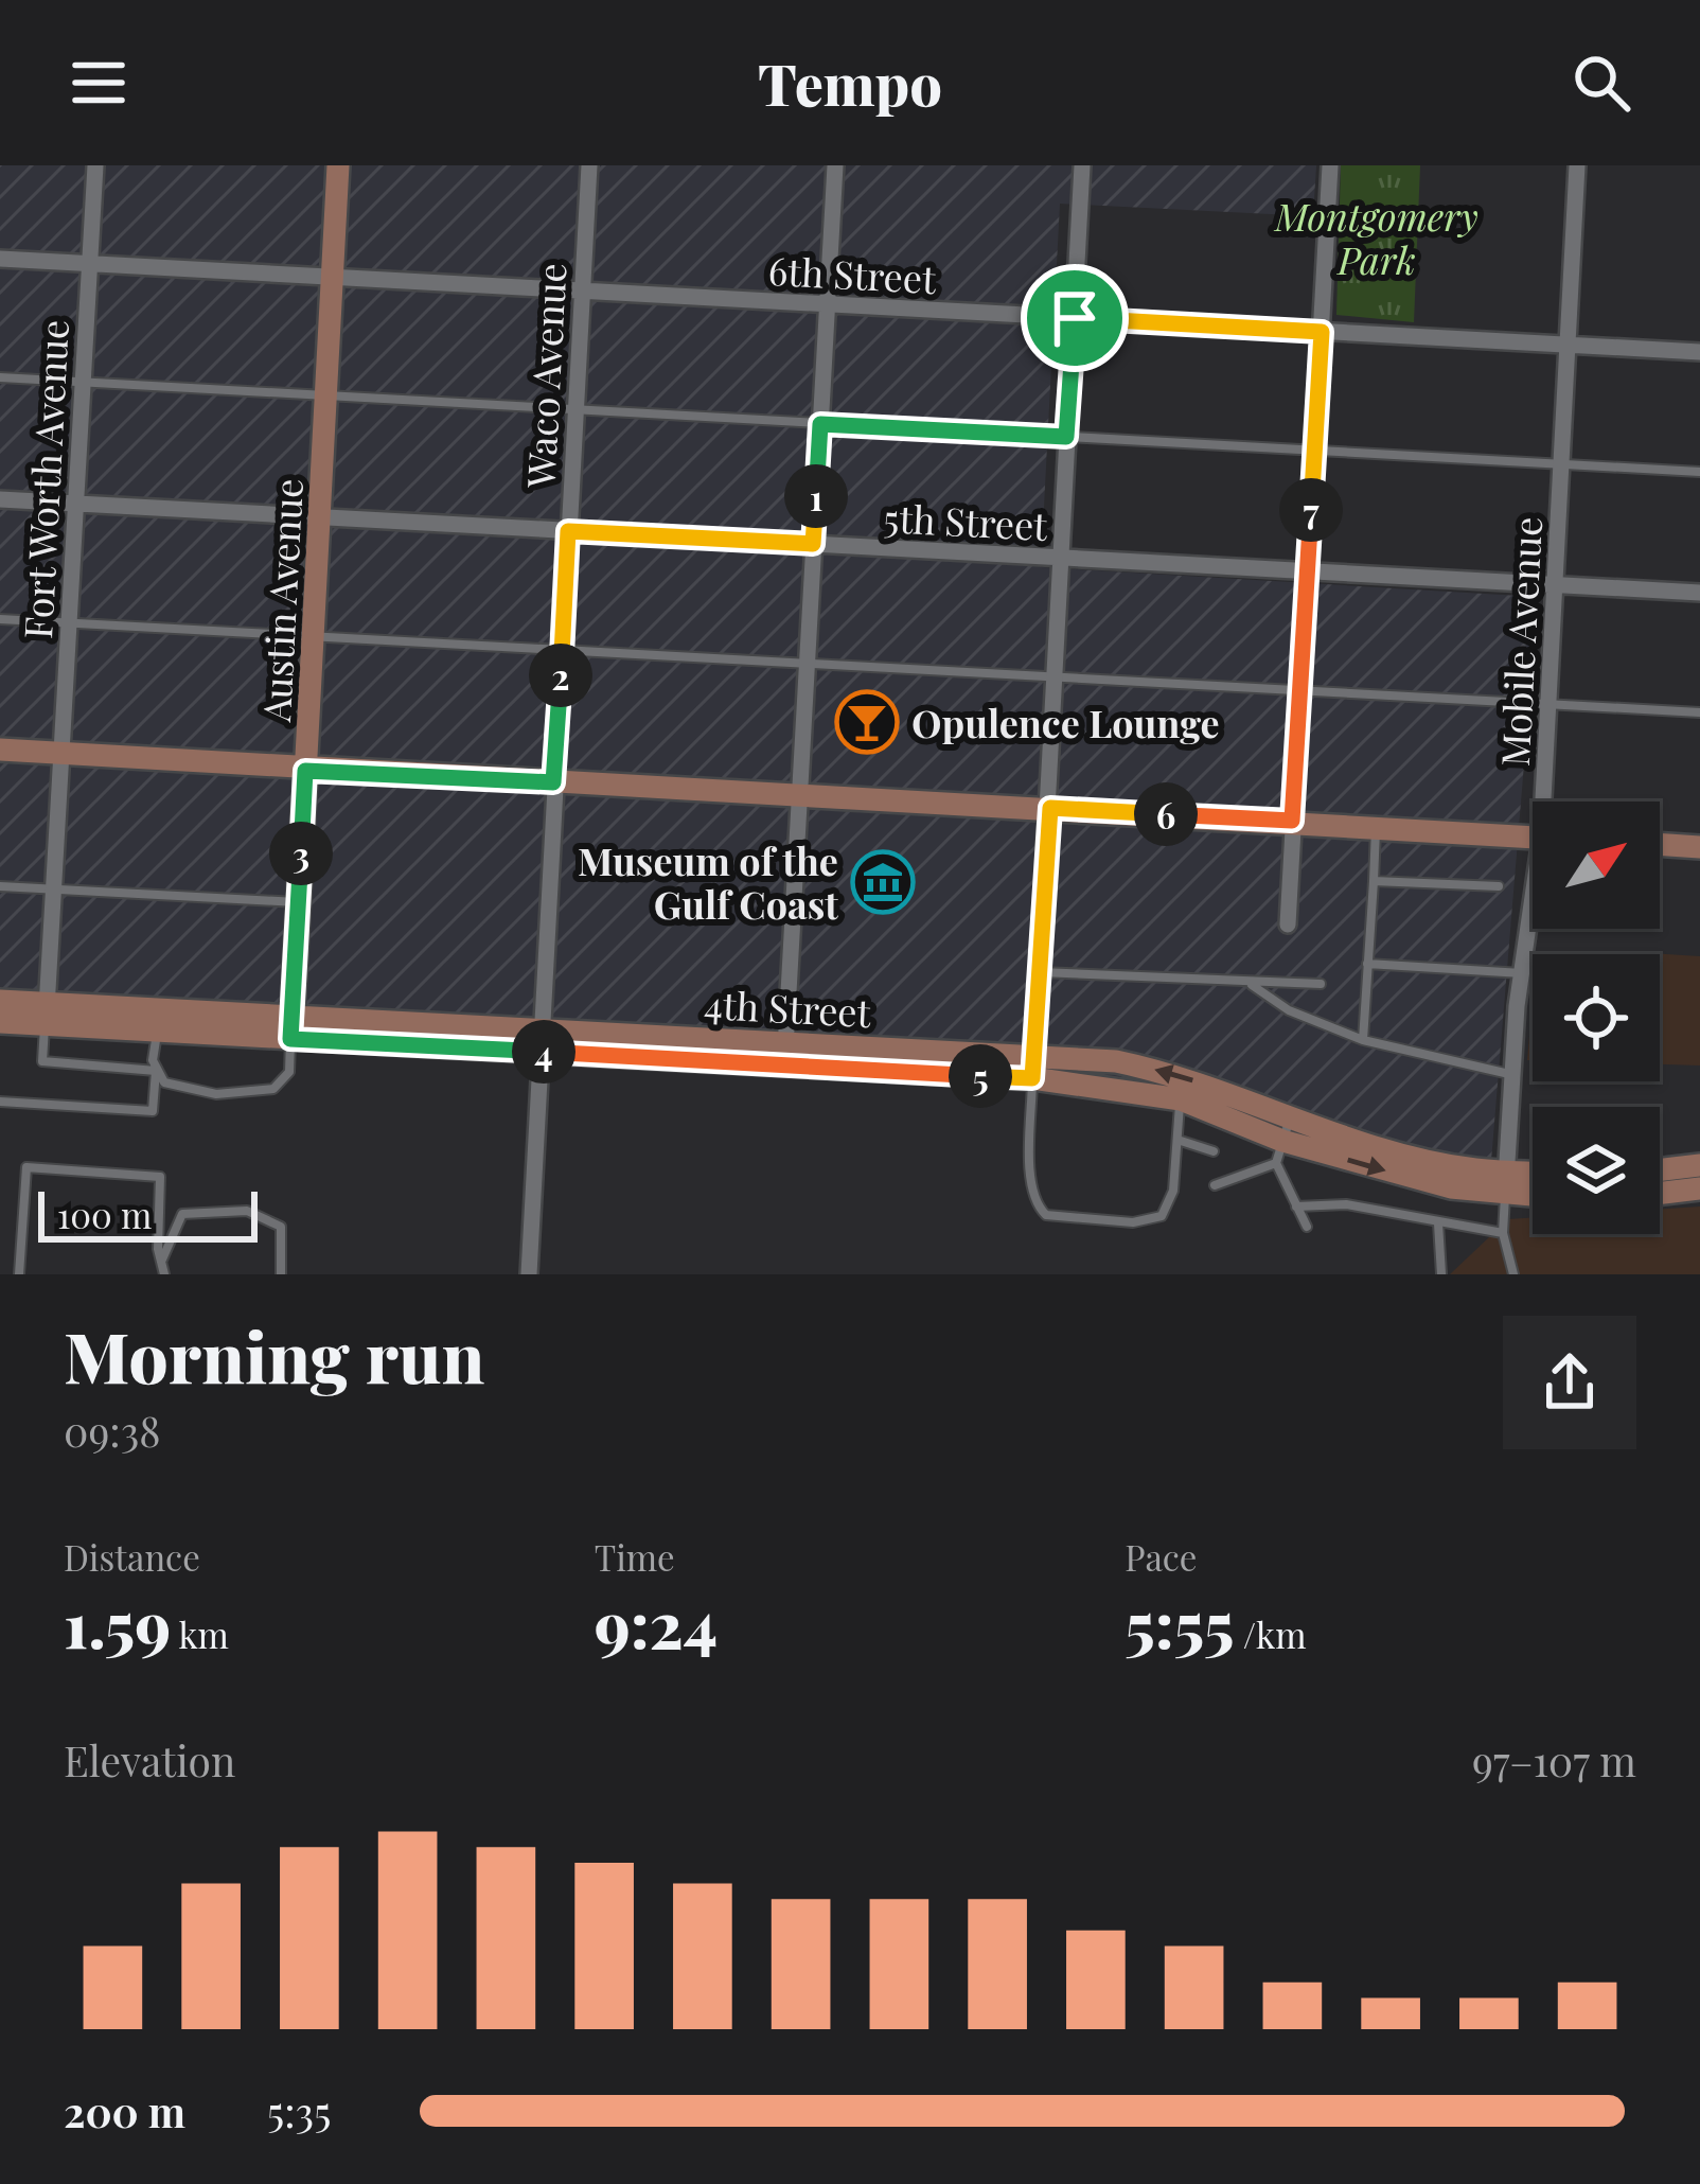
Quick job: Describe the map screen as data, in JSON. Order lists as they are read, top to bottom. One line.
{"streets":{"street":["6th Street","Waco Avenue","Fort Worth Avenue","5th Street","Austin Avenue","Mobile Avenue","4th Street"]},"crossings":[["6th Street","Waco Avenue"],["6th Street","Fort Worth Avenue"],["6th Street","Austin Avenue"],["6th Street","Mobile Avenue"],["Waco Avenue","5th Street"],["Waco Avenue","4th Street"],["Fort Worth Avenue","5th Street"],["Fort Worth Avenue","4th Street"],["5th Street","Austin Avenue"],["5th Street","Mobile Avenue"],["Austin Avenue","4th Street"],["Mobile Avenue","4th Street"]],"parks":["Montgomery Park"],"places":{"bar":["Opulence Lounge"],"museum":["Museum of the Gulf Coast"]},"scale_bar":"100 m","north":"top right","page":{"header":"Tempo","pins":["1","7","2","6","3","4","5"],"scale":"100 m","heading":["Morning run","09:38"],"stats":[["Distance","1.59 km"],["Time","9:24"],["Pace","5:55 /km"]],"chart":["Elevation","97–107 m"],"list":[{"name":"200 m","note":"5:35"}]}}
